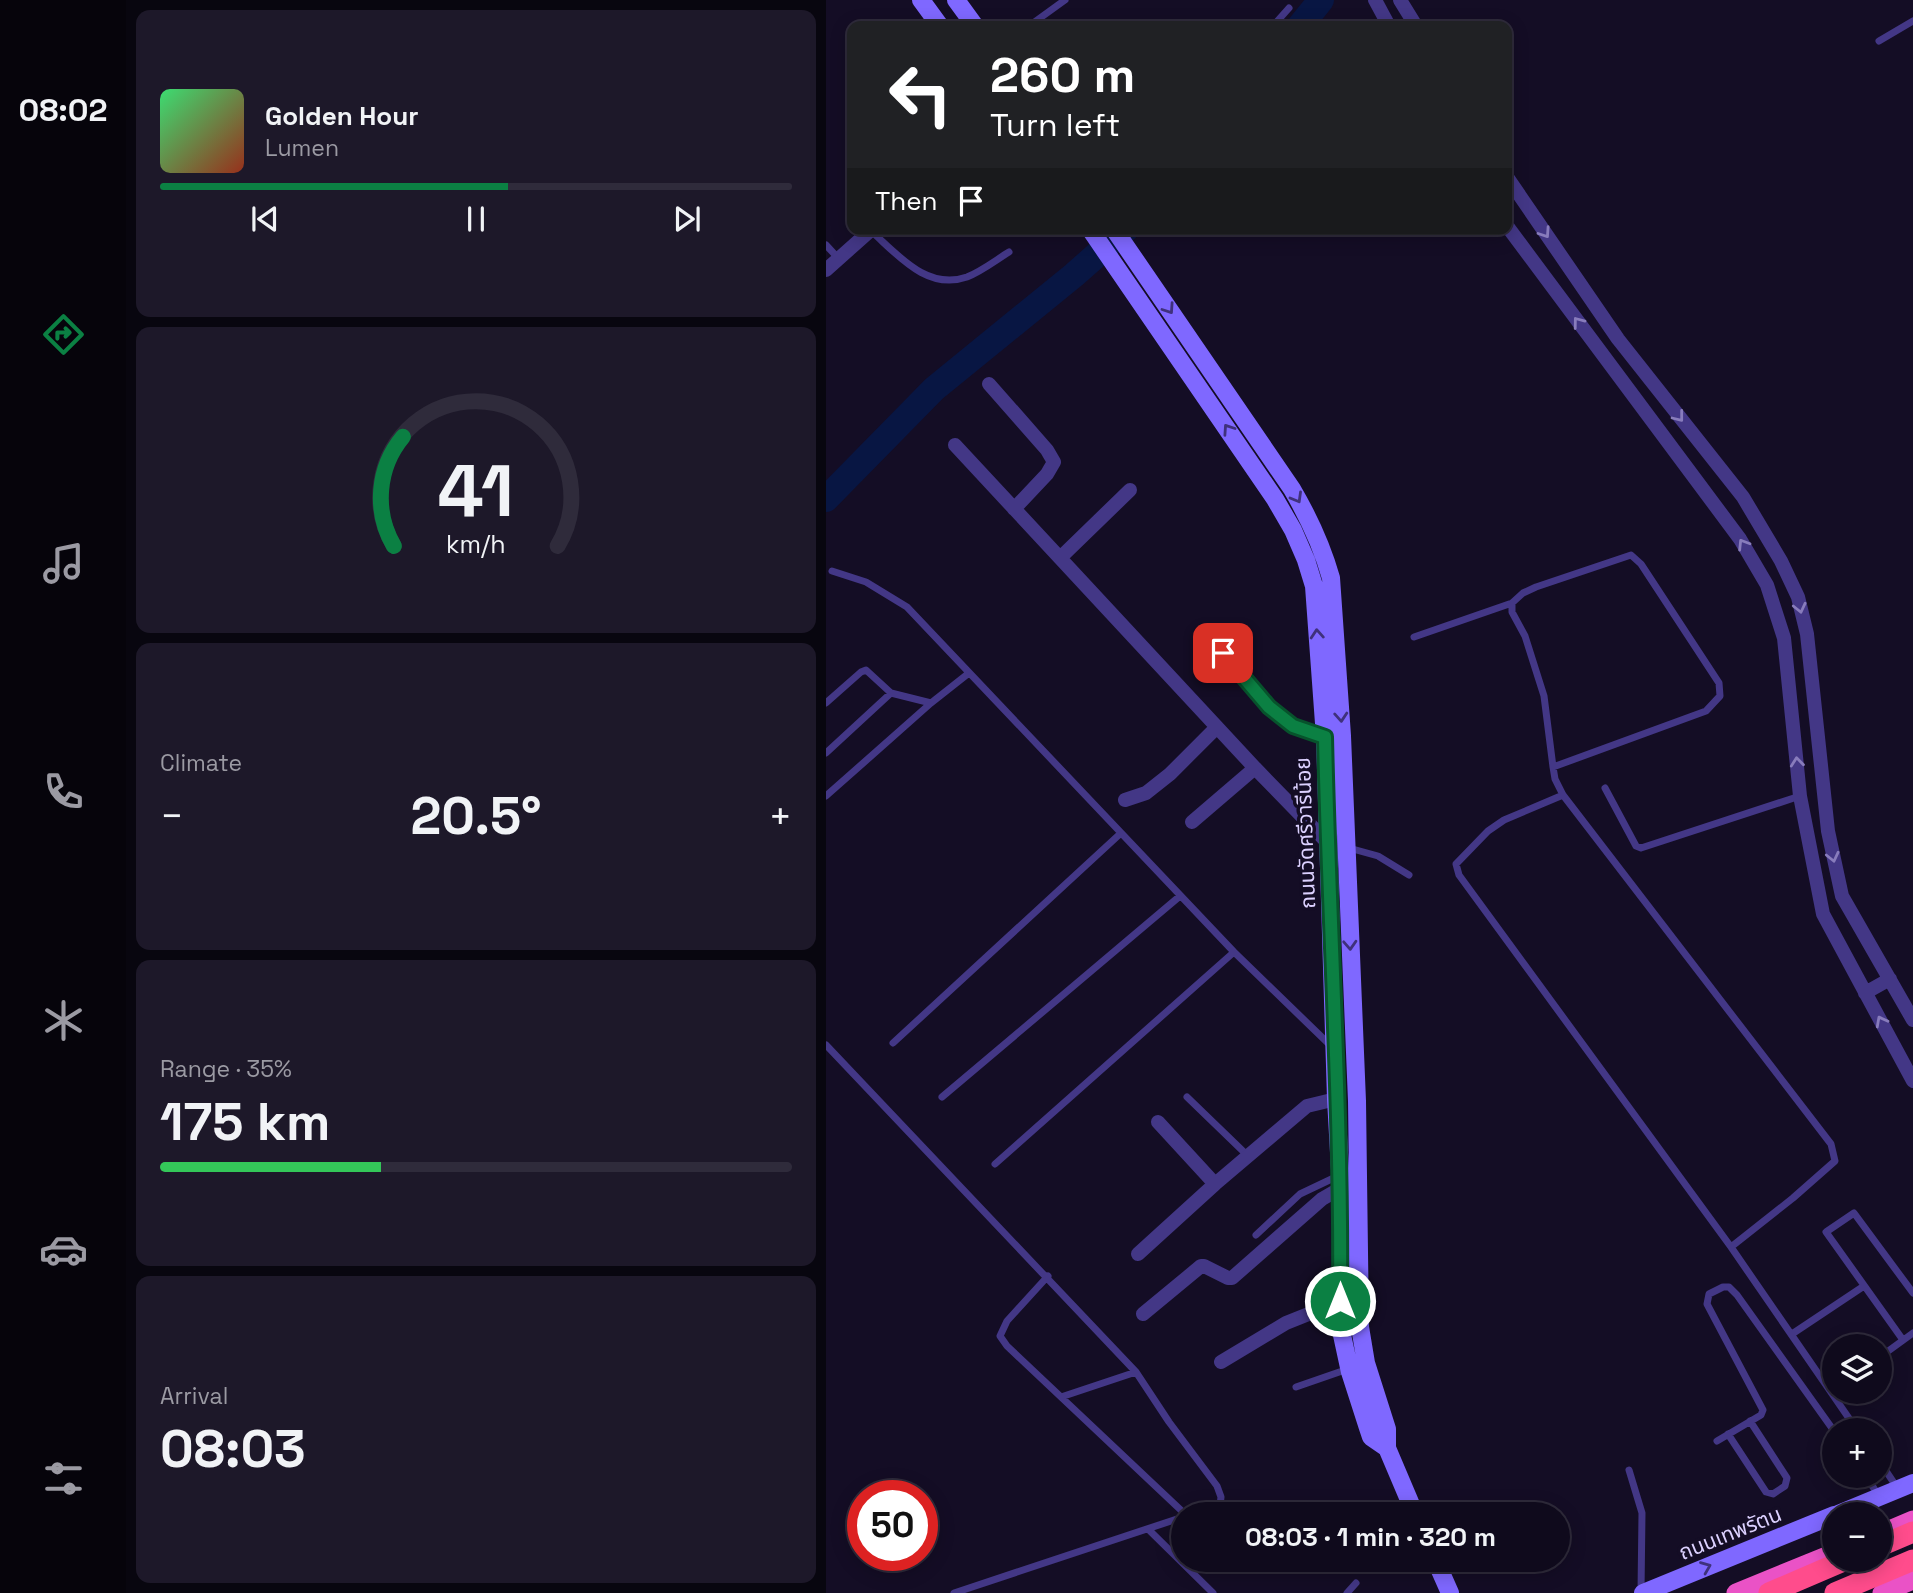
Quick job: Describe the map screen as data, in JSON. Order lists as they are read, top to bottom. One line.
{"streets":{"main road":["ถนนวัดศรีวารีน้อย","ถนนเทพรัตน"]},"one_way":["ถนนเทพรัตน"],"page":{"tabs":"08:02","turn":["260 m","Turn left"],"song":["Golden Hour","Lumen"],"then":"Then","tile":["Climate",["Range · 35%","175 km"],["Arrival","08:03"]],"heat":["−","20.5°","+"],"map_buttons":["+","−"],"limit":"50","trip":"08:03 · 1 min · 320 m","gauge":["41","km/h"]}}
